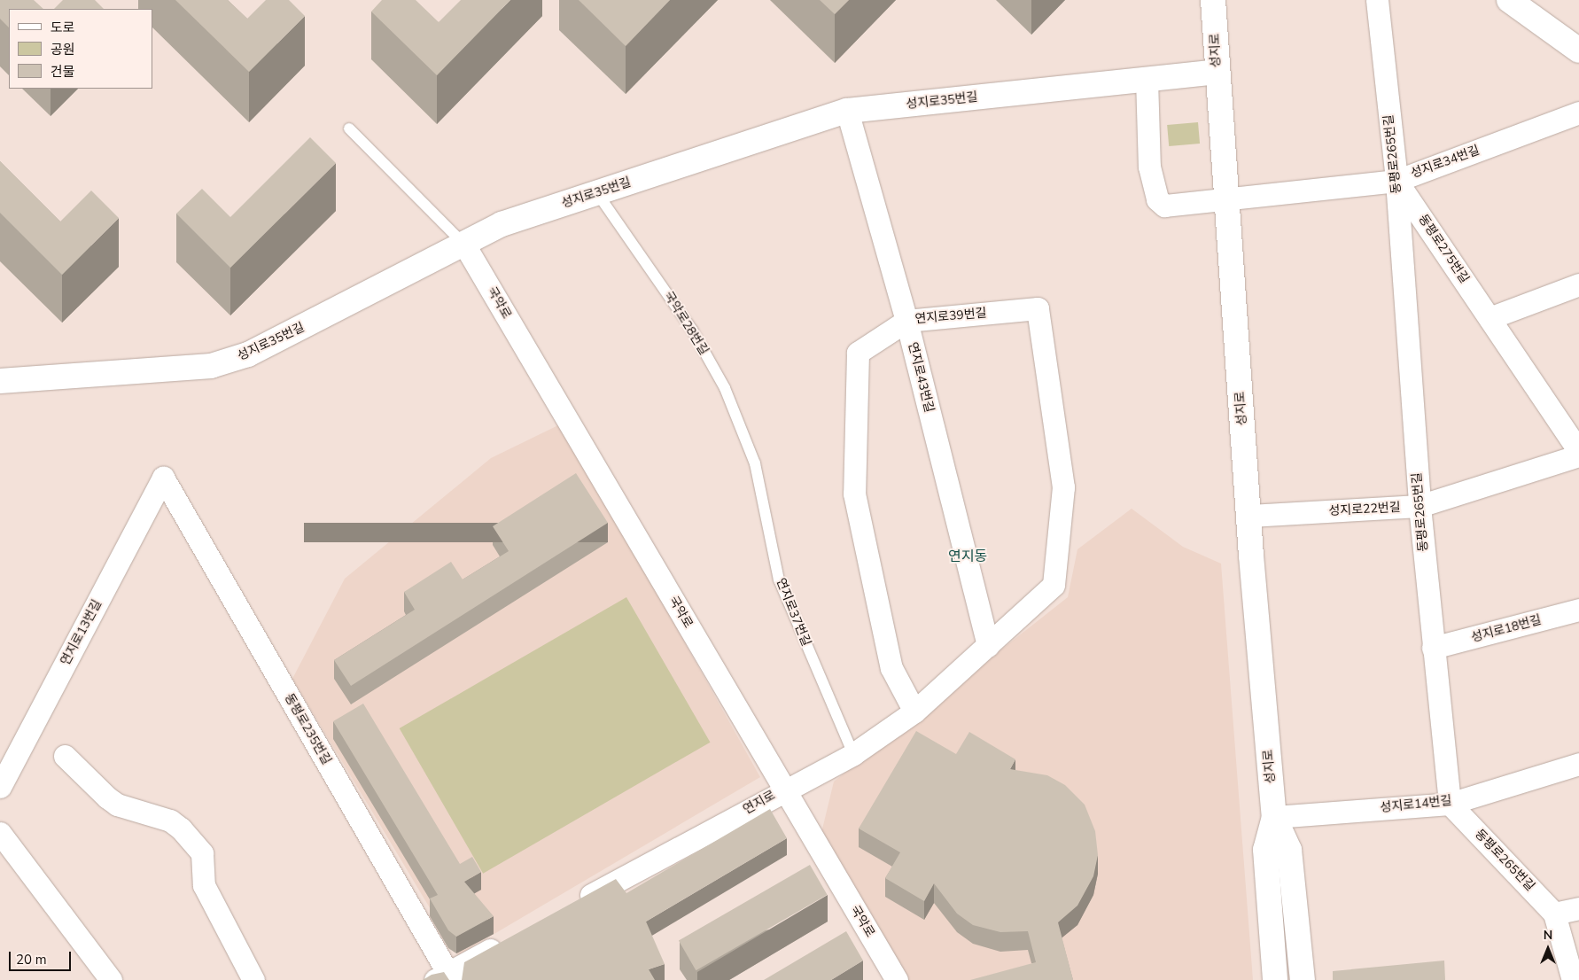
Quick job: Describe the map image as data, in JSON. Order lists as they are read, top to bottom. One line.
{"streets":{"street":["성지로","성지로35번길","동평로265번길","성지로34번길","동평로275번길","국악로","연지로39번길","연지로43번길","성지로22번길","성지로18번길","연지로13번길","동평로235번길","연지로","성지로14번길"],"lane":["국악로28번길","연지로37번길"]},"crossings":[["성지로","성지로35번길"],["성지로","성지로34번길"],["성지로","성지로22번길"],["성지로","성지로14번길"],["성지로35번길","성지로34번길"],["성지로35번길","국악로"],["성지로35번길","국악로28번길"],["성지로35번길","연지로43번길"],["동평로265번길","성지로34번길"],["동평로265번길","동평로275번길"],["동평로265번길","성지로22번길"],["동평로265번길","성지로18번길"],["동평로265번길","성지로14번길"],["성지로34번길","동평로275번길"],["국악로","연지로"],["연지로39번길","연지로43번길"],["연지로39번길","연지로"],["국악로28번길","연지로37번길"],["연지로43번길","연지로"],["연지로37번길","연지로"],["연지로13번길","동평로235번길"]],"districts":["연지동"],"legend":["도로","공원","건물"],"scale_bar":"20 m","north":"top"}
